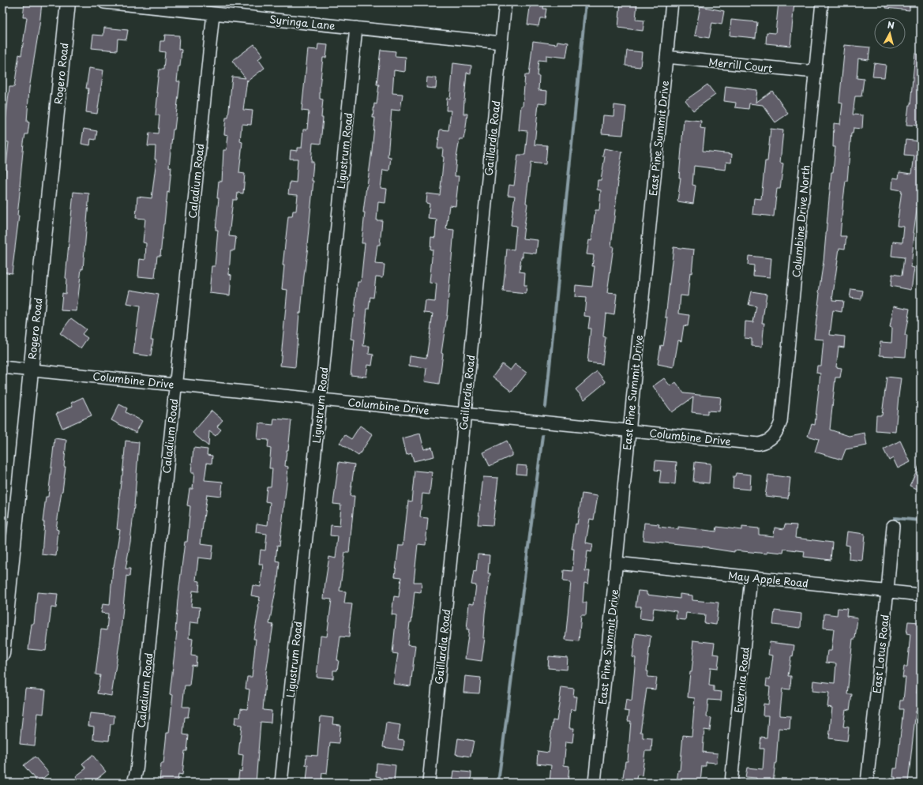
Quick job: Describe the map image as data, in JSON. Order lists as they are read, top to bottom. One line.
{"streets":{"main road":["Rogero Road"],"street":["Syringa Lane","Merrill Court","Gaillardia Road","East Pine Summit Drive","Ligustrum Road","Caladium Road","Columbine Drive North","Columbine Drive","May Apple Road","East Lotus Road","Evernia Road"]},"crossings":[["Syringa Lane","Gaillardia Road"],["Syringa Lane","Ligustrum Road"],["Syringa Lane","Caladium Road"],["Merrill Court","East Pine Summit Drive"],["Merrill Court","Columbine Drive North"],["Rogero Road","Columbine Drive"],["Gaillardia Road","Columbine Drive"],["East Pine Summit Drive","Columbine Drive"],["East Pine Summit Drive","May Apple Road"],["Ligustrum Road","Columbine Drive"],["Caladium Road","Columbine Drive"],["Columbine Drive North","Columbine Drive"],["May Apple Road","East Lotus Road"],["May Apple Road","Evernia Road"]],"north":"top"}
